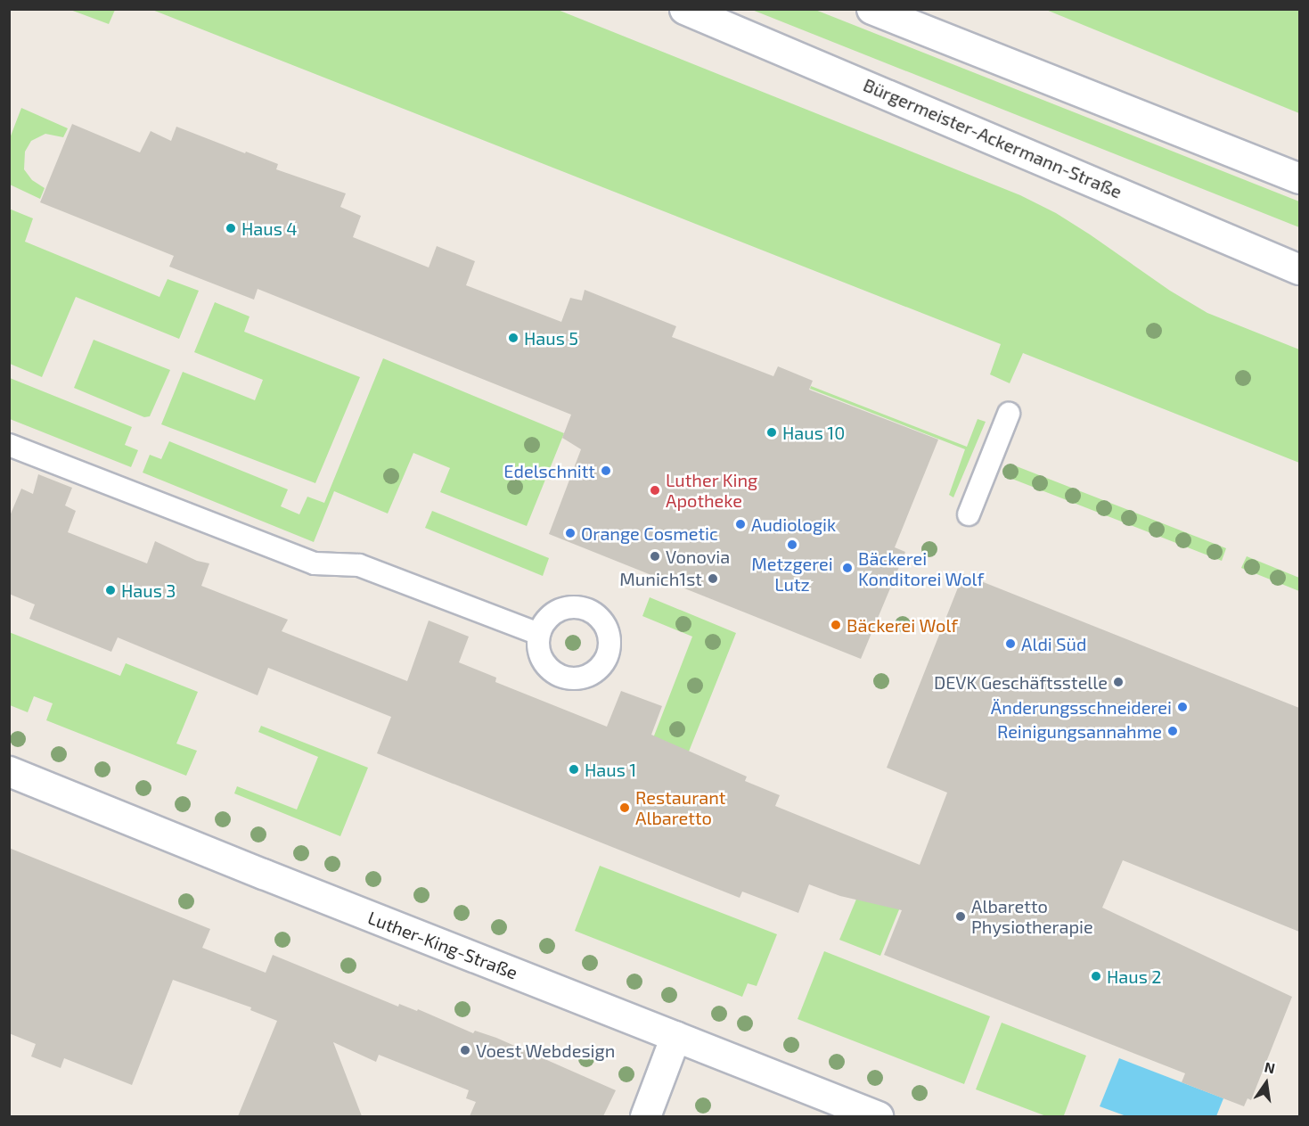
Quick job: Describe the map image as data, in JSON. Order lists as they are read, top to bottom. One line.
{"streets":{"main road":["Bürgermeister-Ackermann-Straße","Luther-King-Straße"]},"places":["Haus 4","Haus 5","Haus 10","Edelschnitt","Luther King Apotheke","Audiologik","Orange Cosmetic","Metzgerei Lutz","Vonovia","Bäckerei Konditorei Wolf","Munich1st","Haus 3","Bäckerei Wolf","Aldi Süd","DEVK Geschäftsstelle","Änderungsschneiderei","Reinigungsannahme","Haus 1","Restaurant Albaretto","Albaretto Physiotherapie","Haus 2","Voest Webdesign"],"north":"top"}
